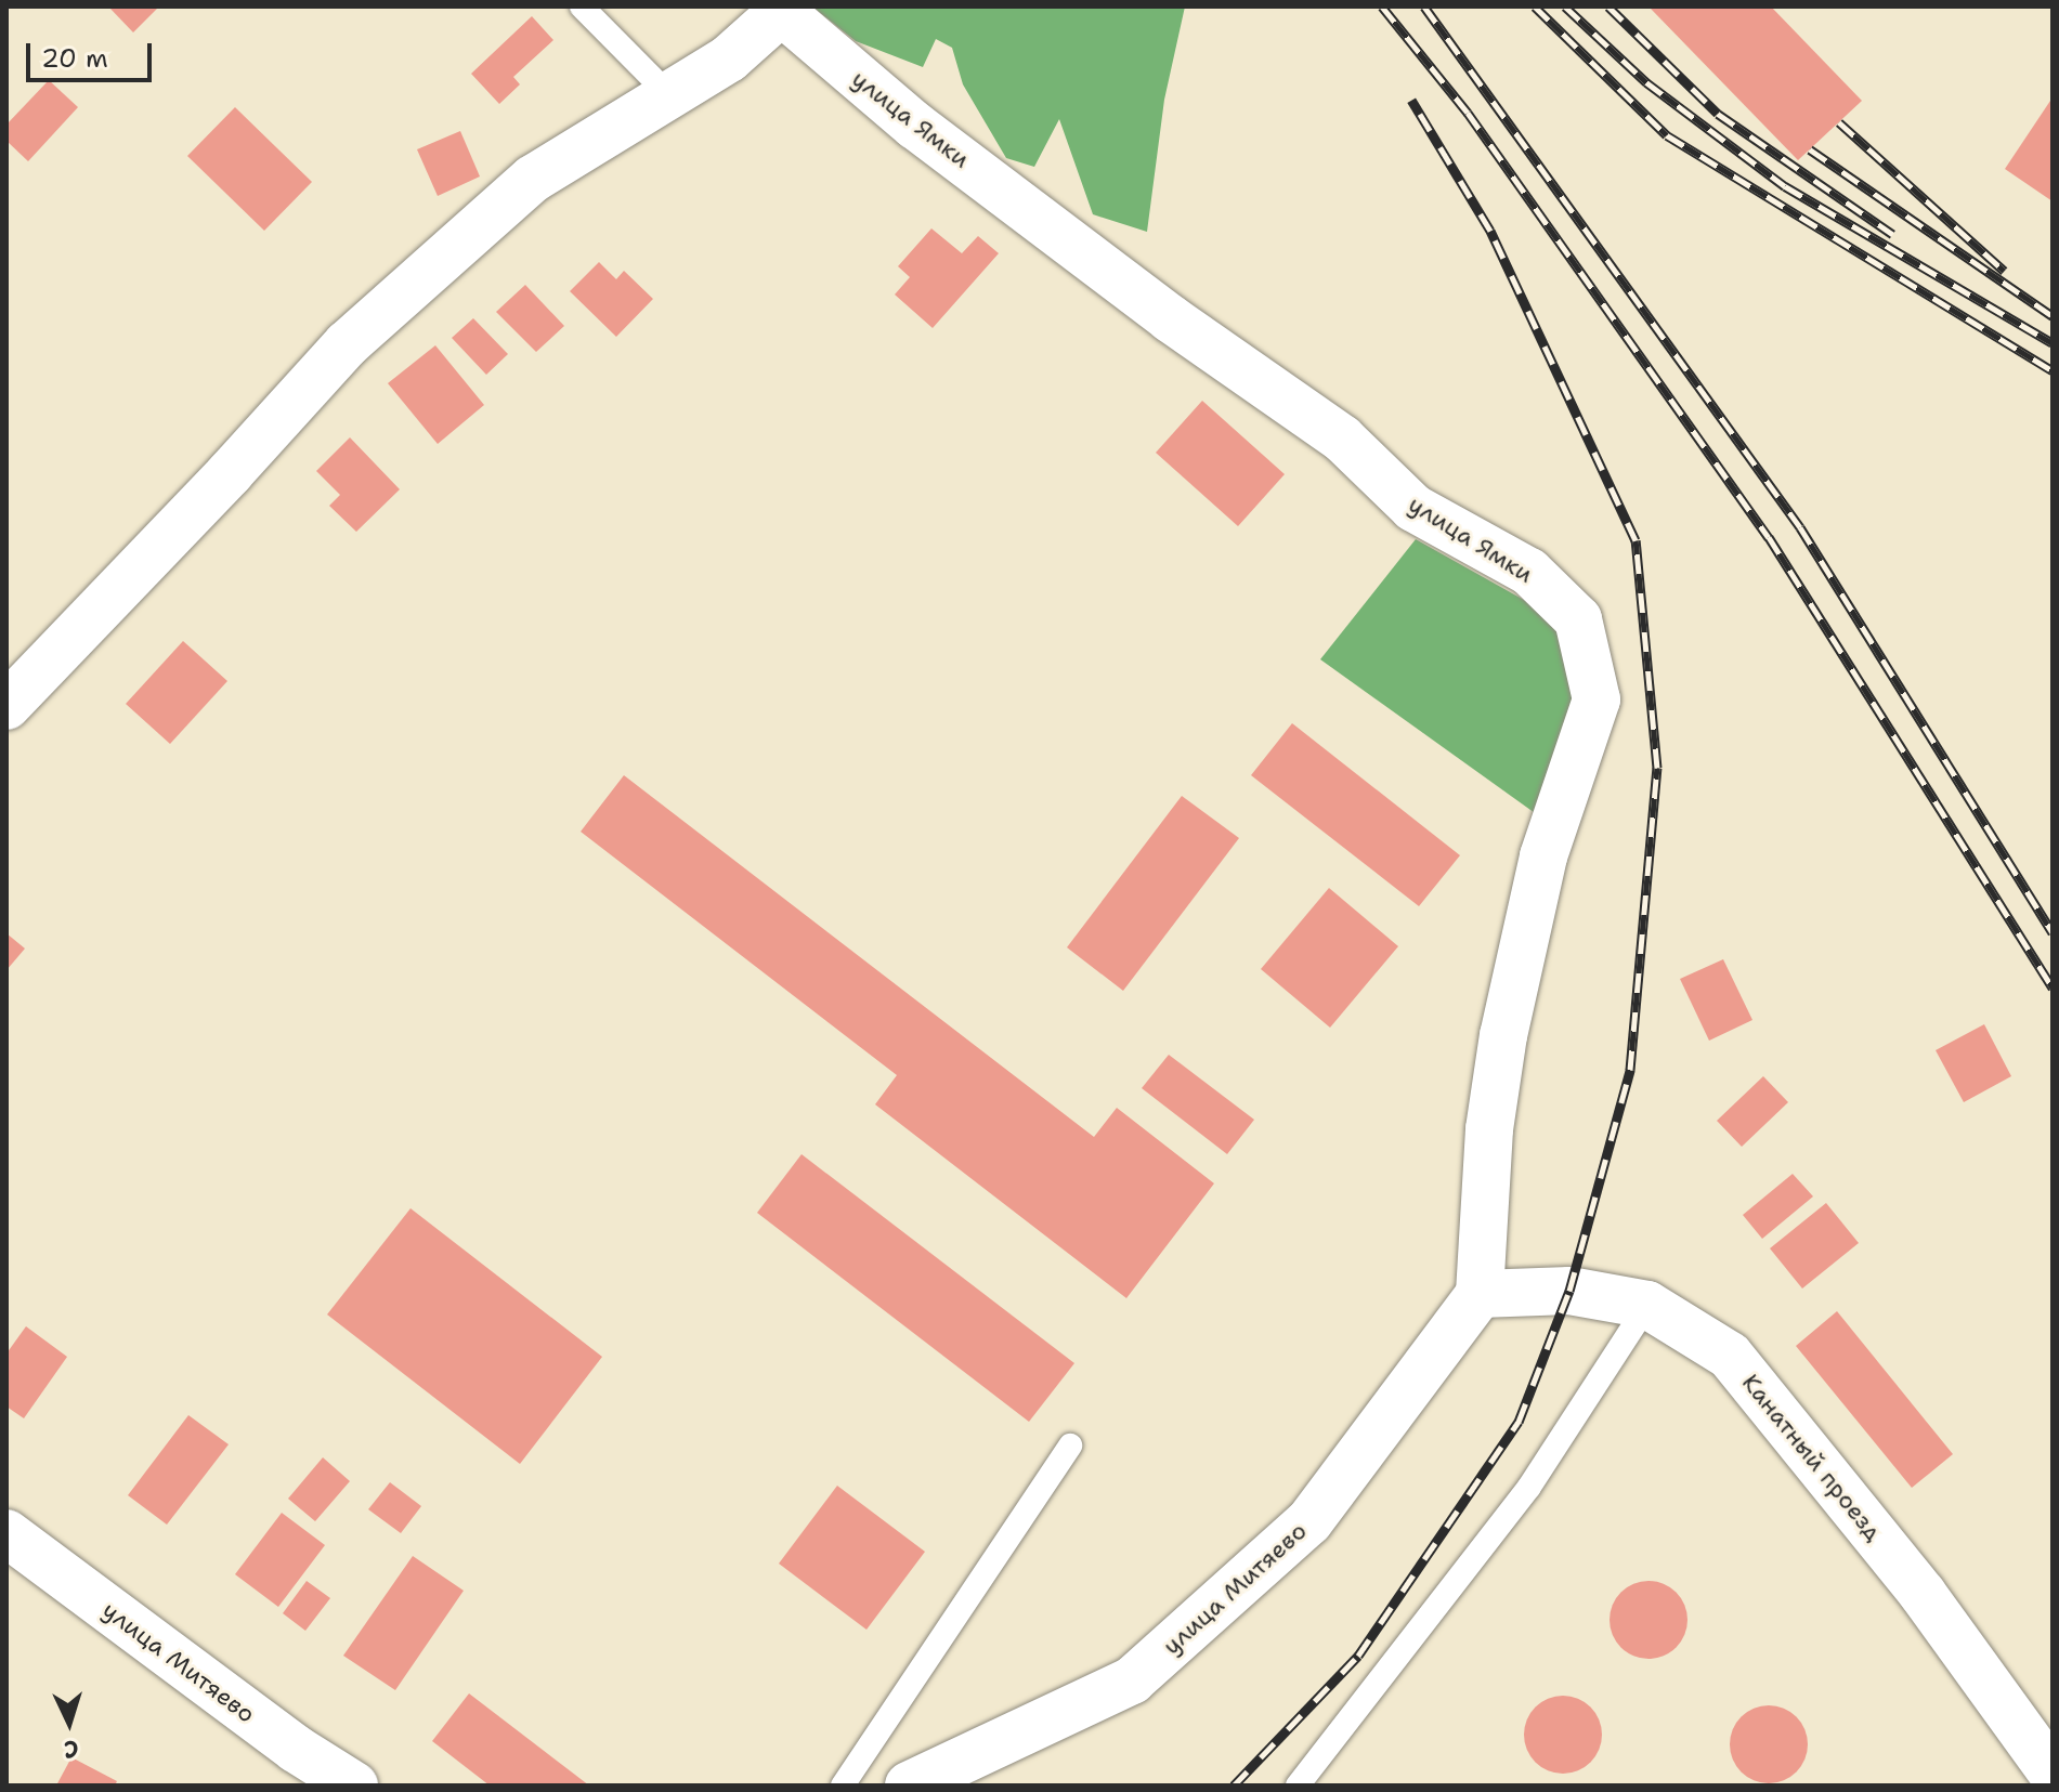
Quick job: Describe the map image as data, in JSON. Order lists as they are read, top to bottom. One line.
{"streets":{"street":["улица Ямки","Канатный проезд","улица Митяево"]},"crossings":[["улица Ямки","Канатный проезд"],["улица Ямки","улица Митяево"],["Канатный проезд","улица Митяево"]],"scale_bar":"20 m","north":"bottom"}
